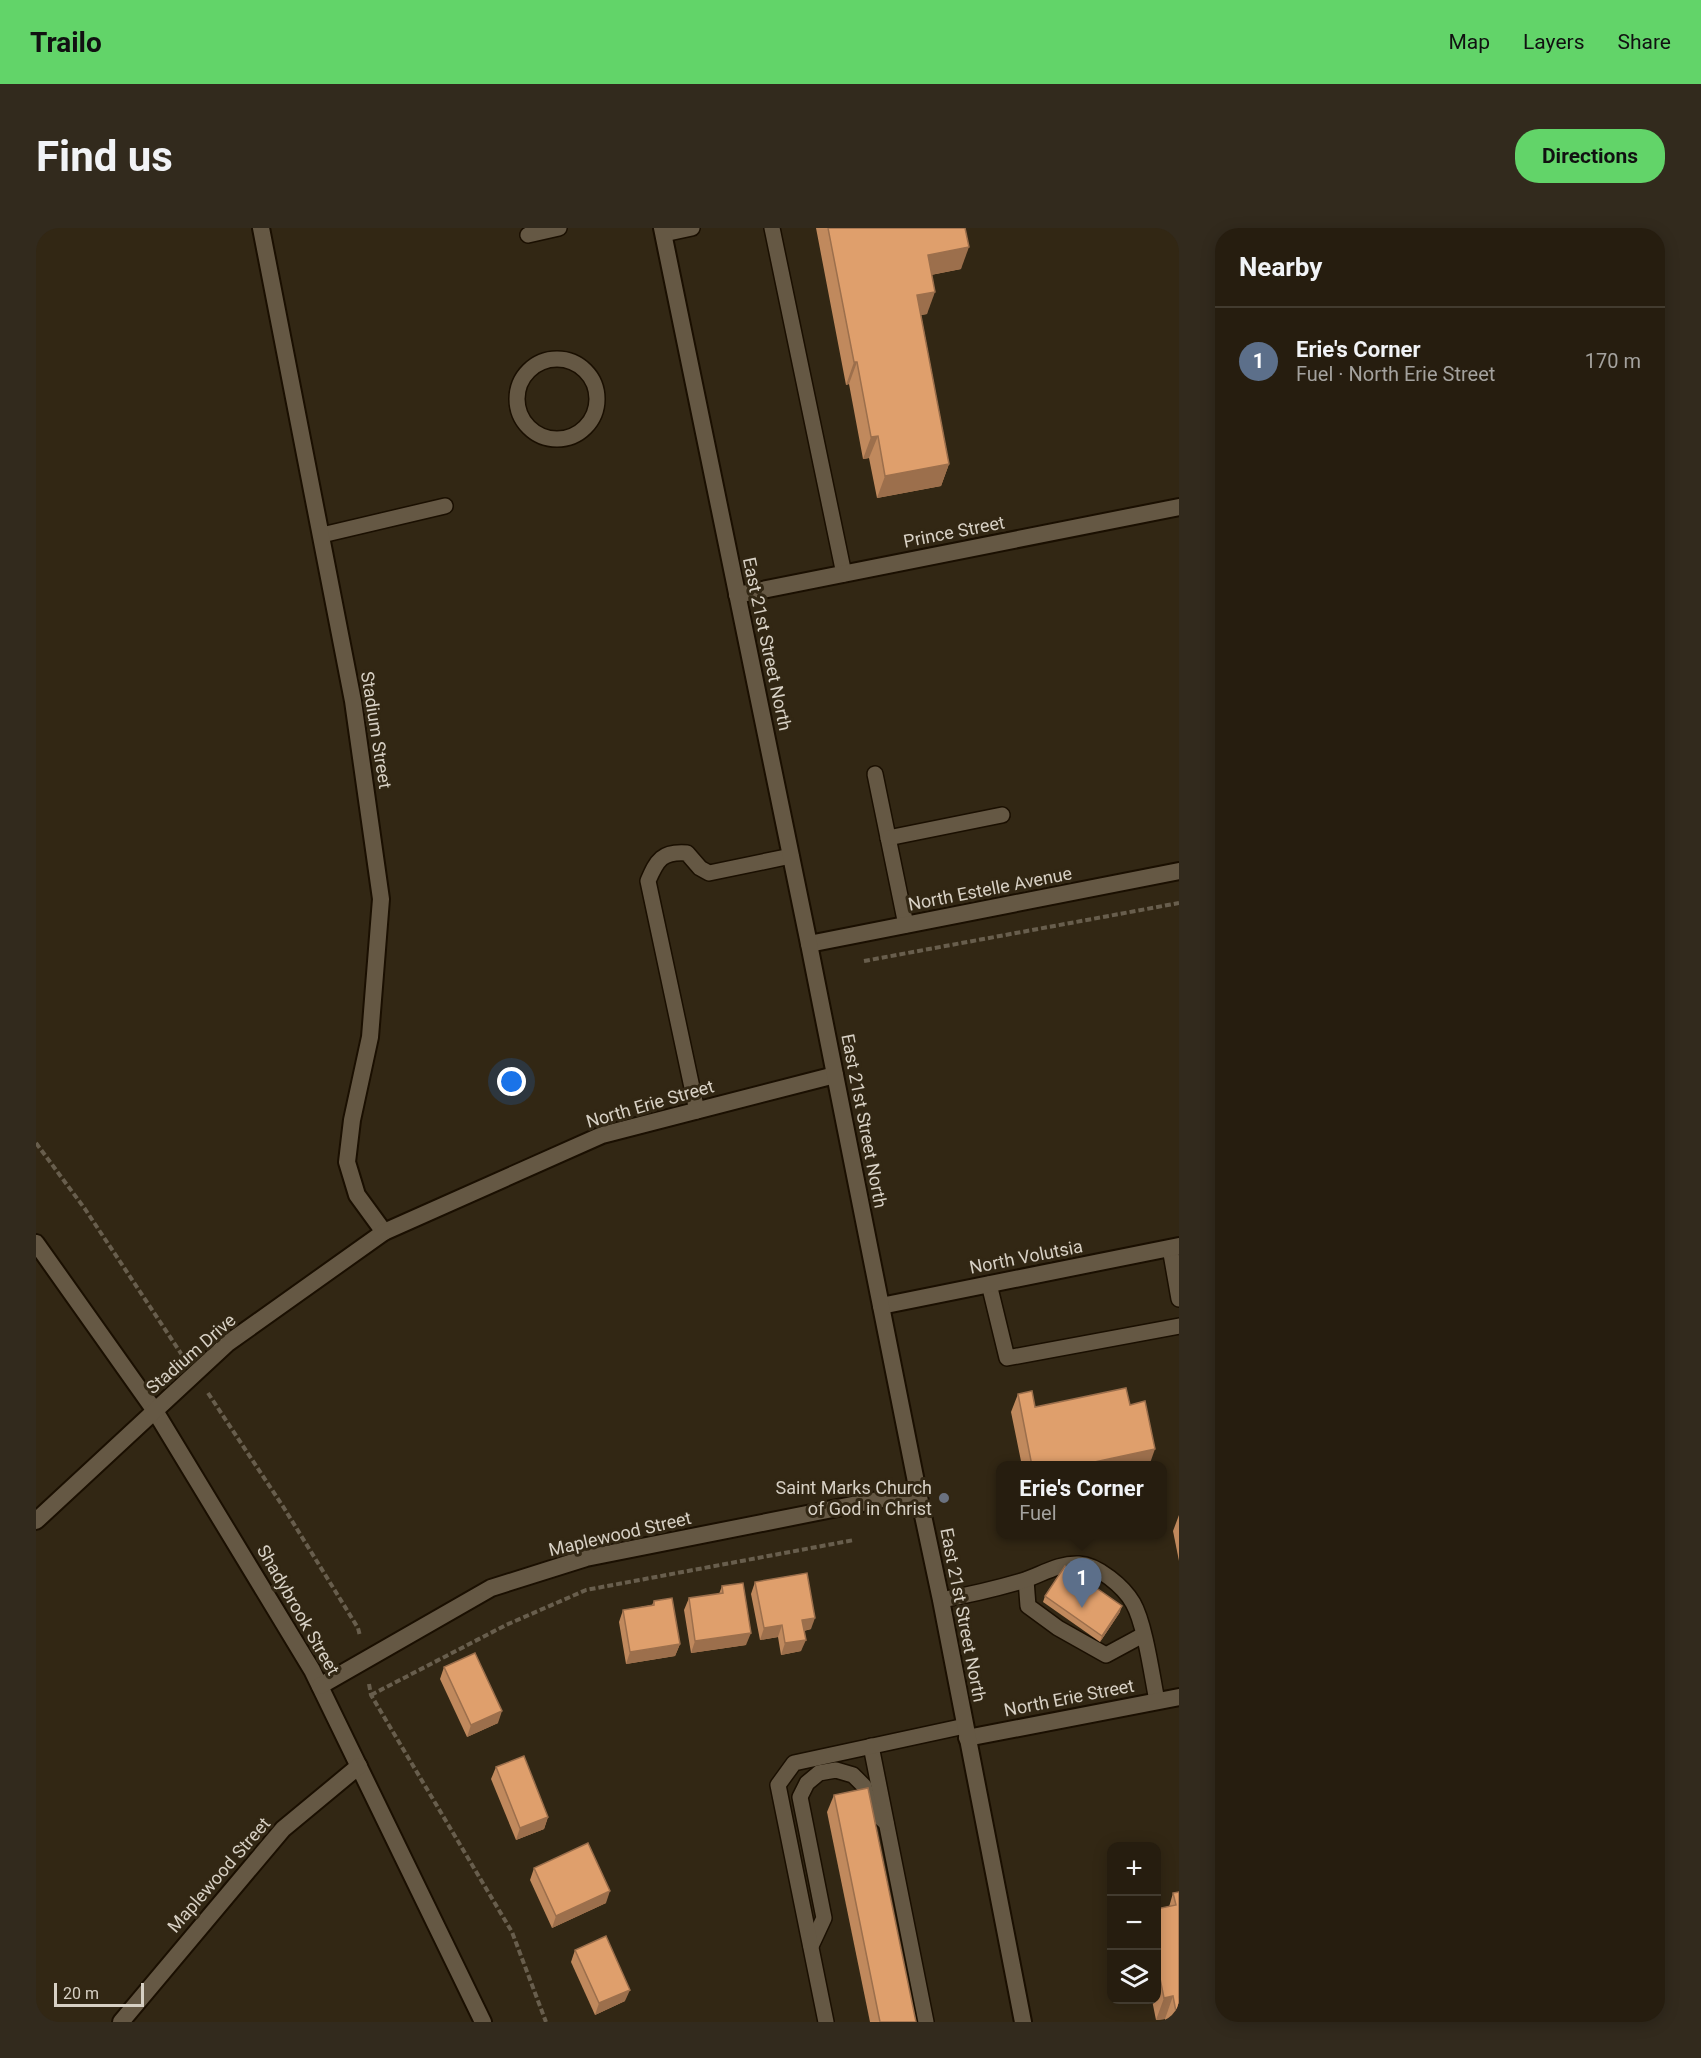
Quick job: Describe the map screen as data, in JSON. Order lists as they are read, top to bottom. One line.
{"streets":{"street":["Prince Street","East 21st Street North","Stadium Street","North Estelle Avenue","North Erie Street","North Volutsia","Stadium Drive","Maplewood Street","Shadybrook Street"]},"crossings":[["Prince Street","East 21st Street North"],["East 21st Street North","North Estelle Avenue"],["East 21st Street North","North Erie Street"],["East 21st Street North","North Volutsia"],["East 21st Street North","Maplewood Street"],["Stadium Street","North Erie Street"],["Stadium Street","Stadium Drive"],["North Erie Street","Stadium Drive"],["Stadium Drive","Shadybrook Street"],["Maplewood Street","Shadybrook Street"]],"places":["Saint Marks Church of God in Christ"],"scale_bar":"20 m","page":{"header":"Trailo","nav":["Map","Layers","Share"],"buttons":"Directions","title":"Find us","heading":"Nearby","list":[{"mark":"1","name":"Erie's Corner","note":"Fuel · North Erie Street","value":"170 m"}],"popup":["Erie's Corner","Fuel"],"pins":"1","map_buttons":["+","−"],"scale":"20 m"}}
